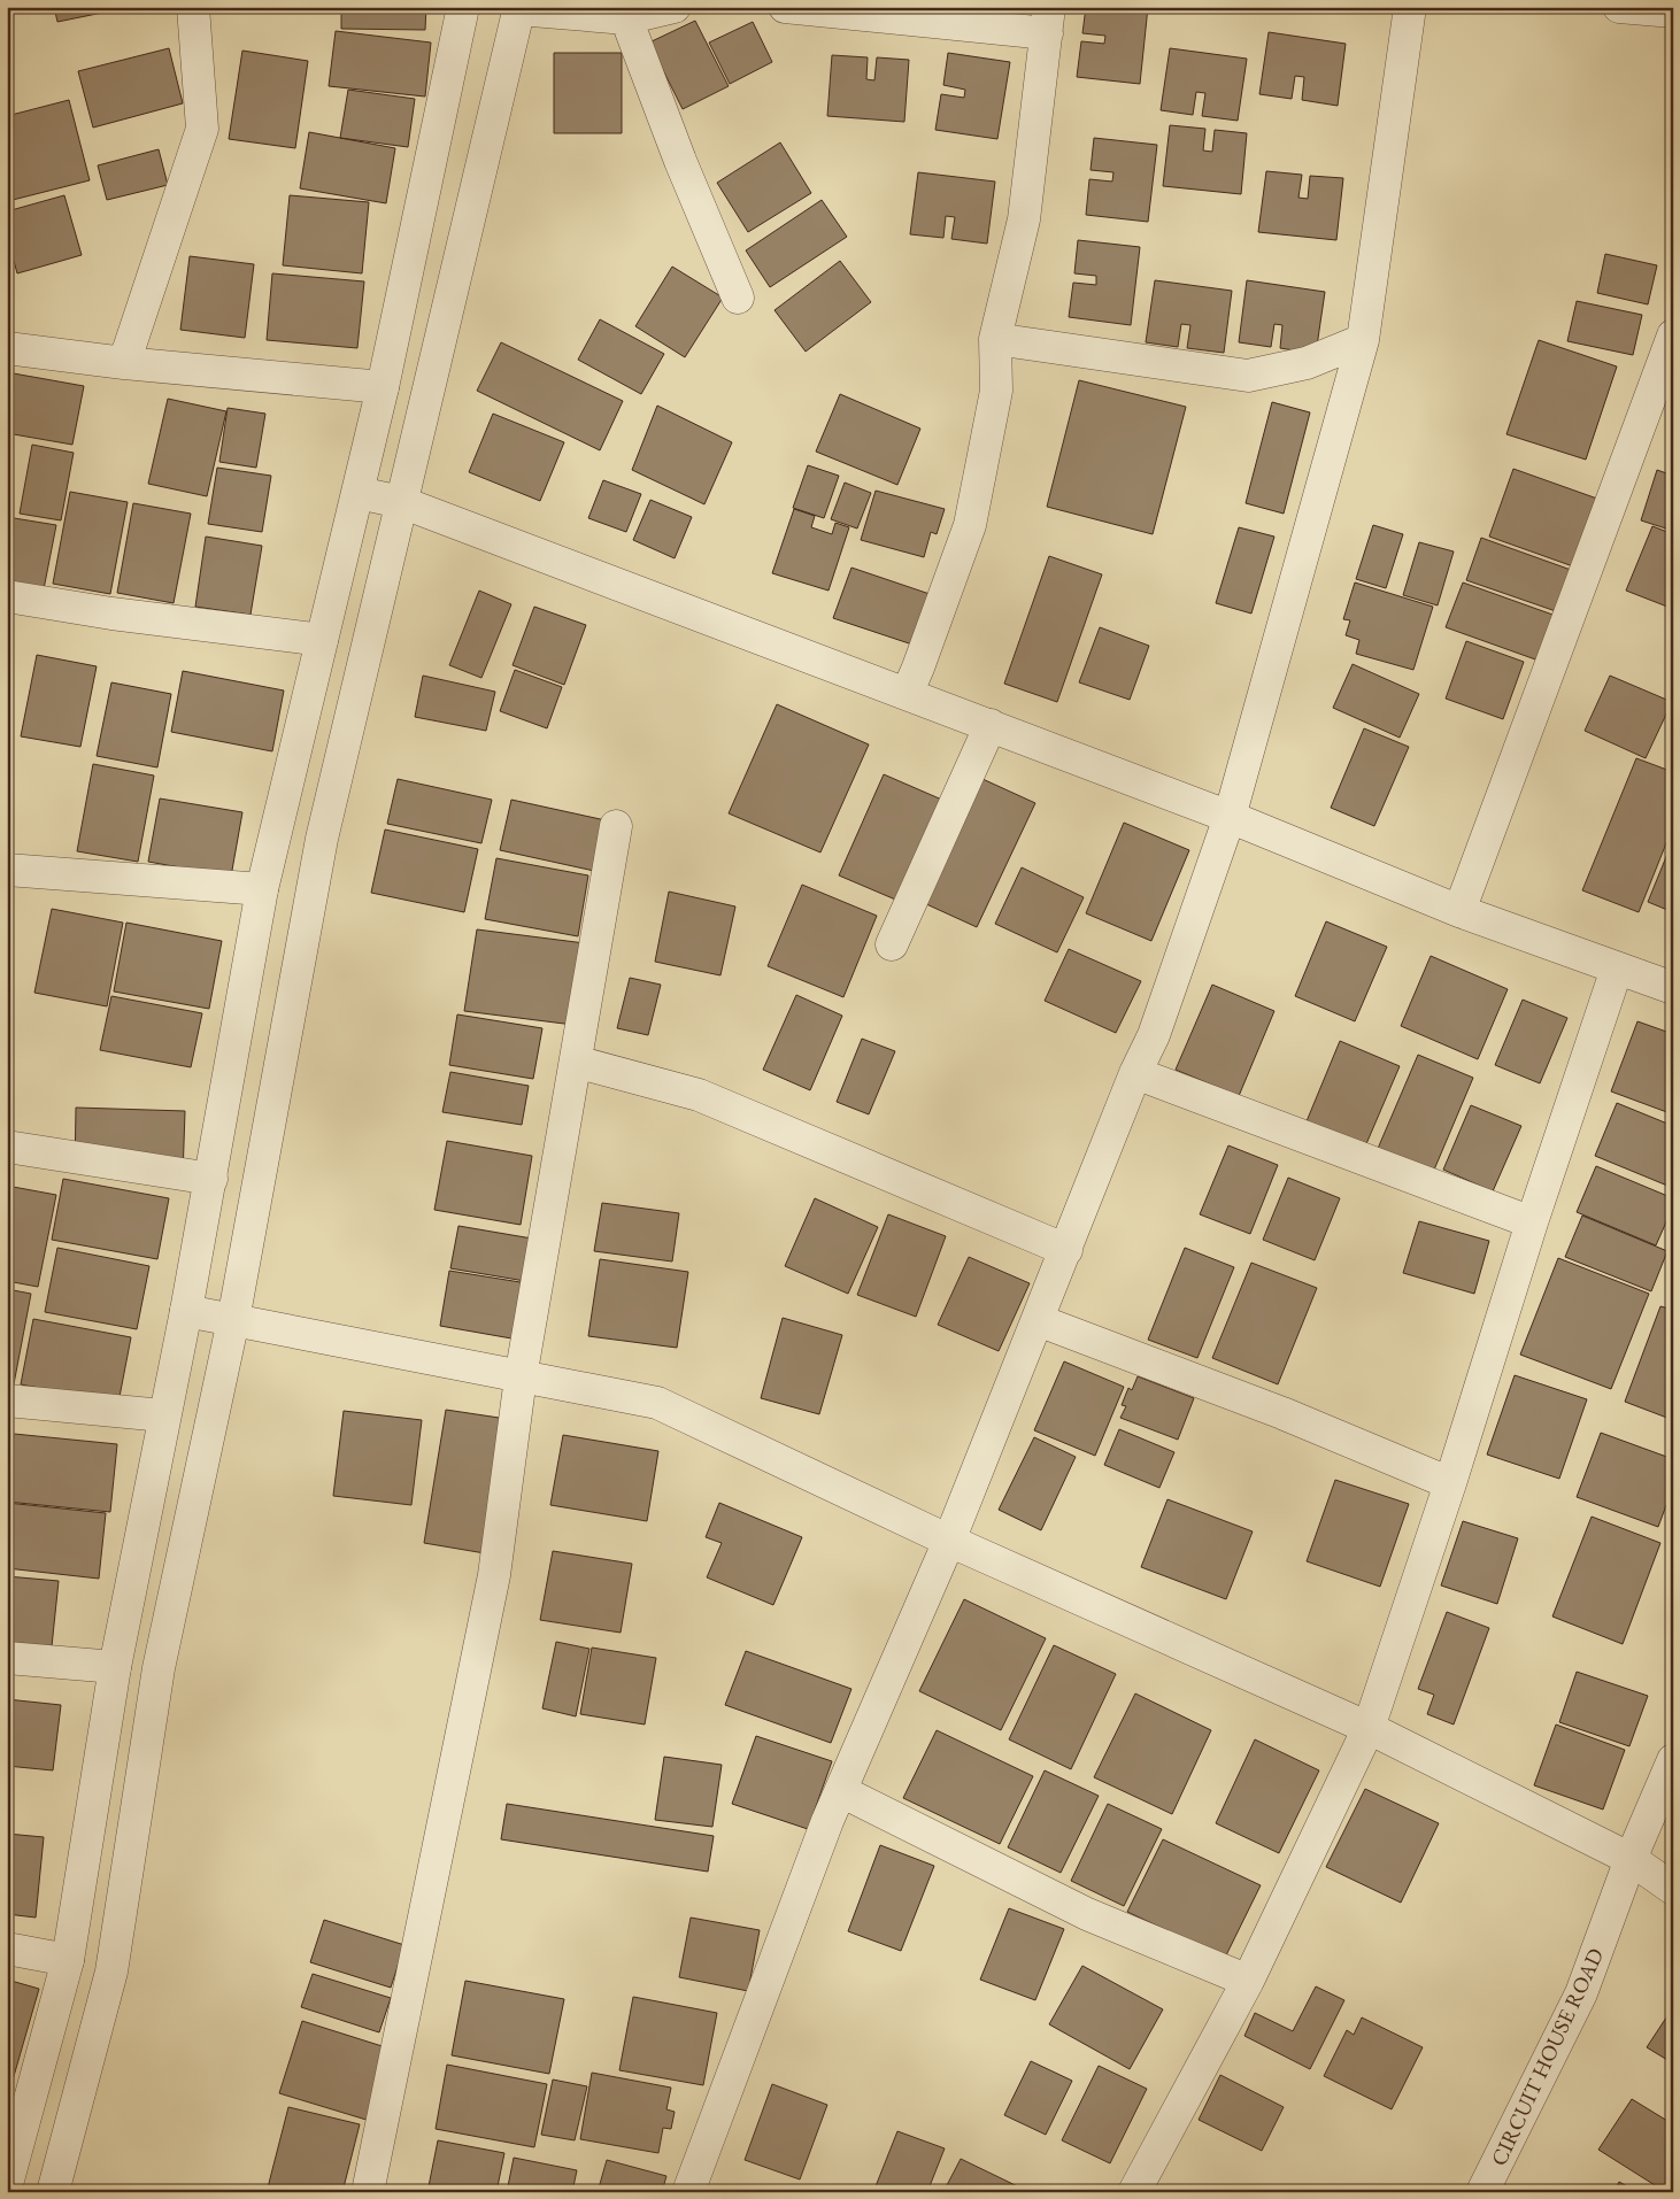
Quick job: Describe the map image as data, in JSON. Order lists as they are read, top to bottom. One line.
{"streets":{"street":["CIRCUIT HOUSE ROAD"]}}
